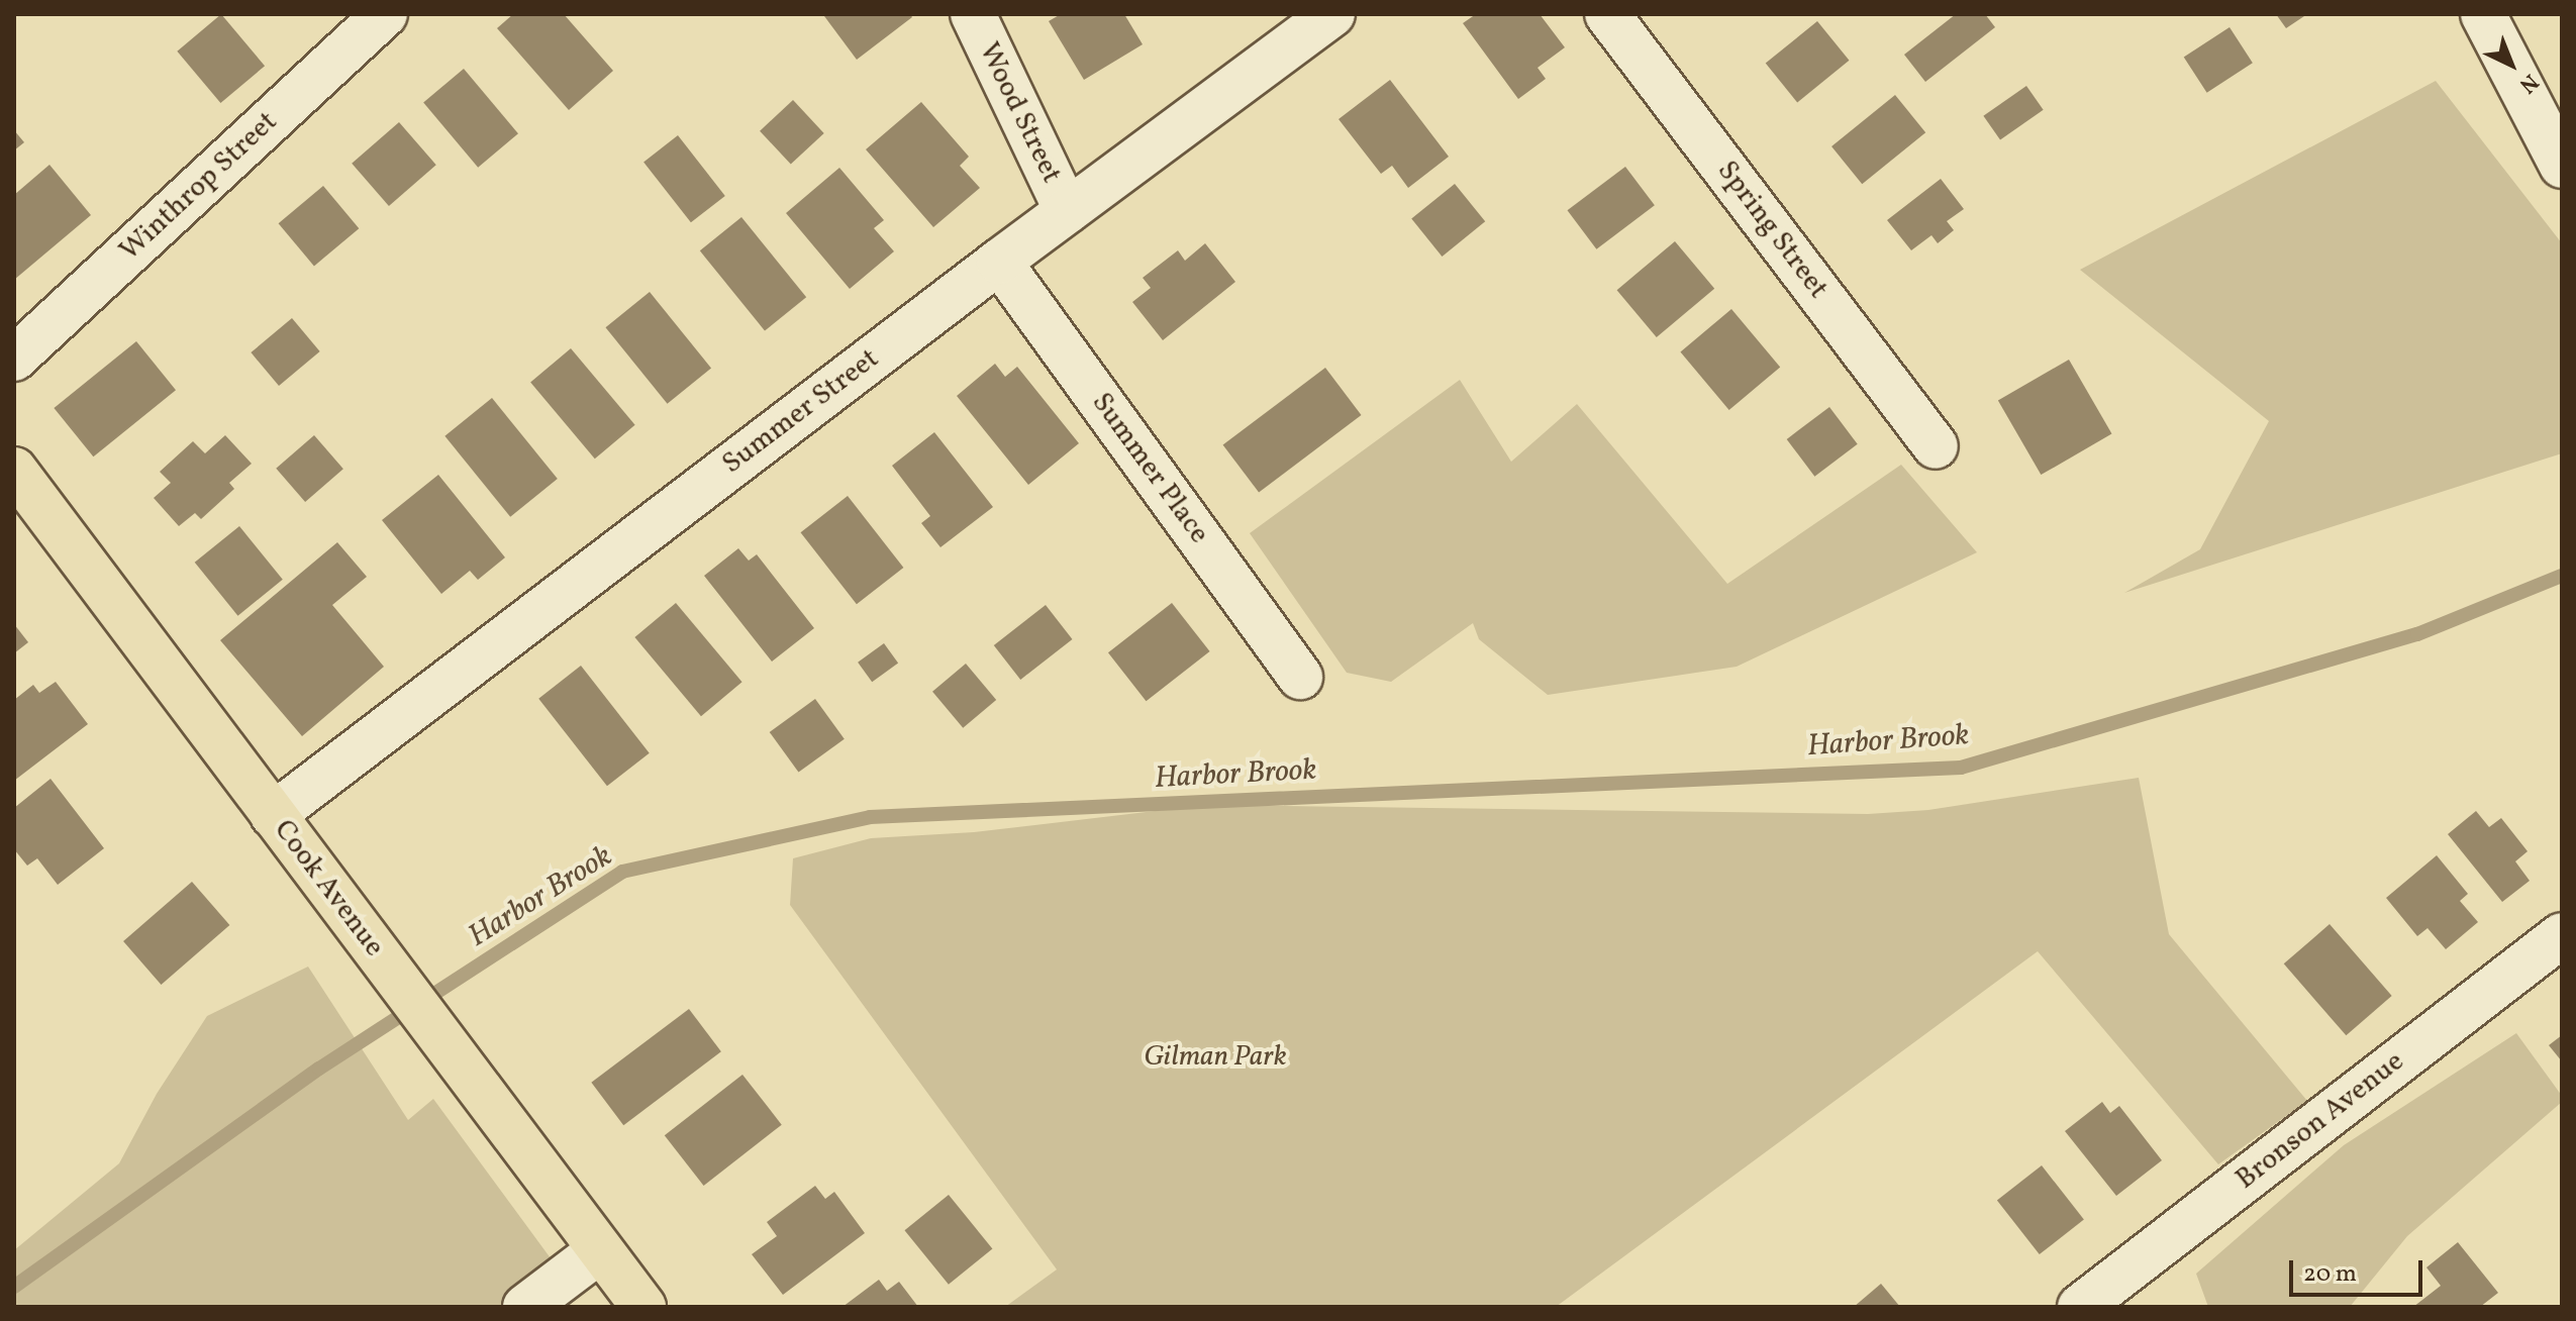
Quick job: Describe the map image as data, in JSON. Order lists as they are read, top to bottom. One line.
{"streets":{"main road":["Cook Avenue"],"street":["Wood Street","Winthrop Street","Spring Street","Summer Street","Summer Place","Bronson Avenue"]},"crossings":[["Wood Street","Summer Street"],["Summer Street","Summer Place"],["Summer Street","Cook Avenue"]],"water":["Harbor Brook"],"parks":["Gilman Park"],"scale_bar":"20 m","north":"bottom right"}
